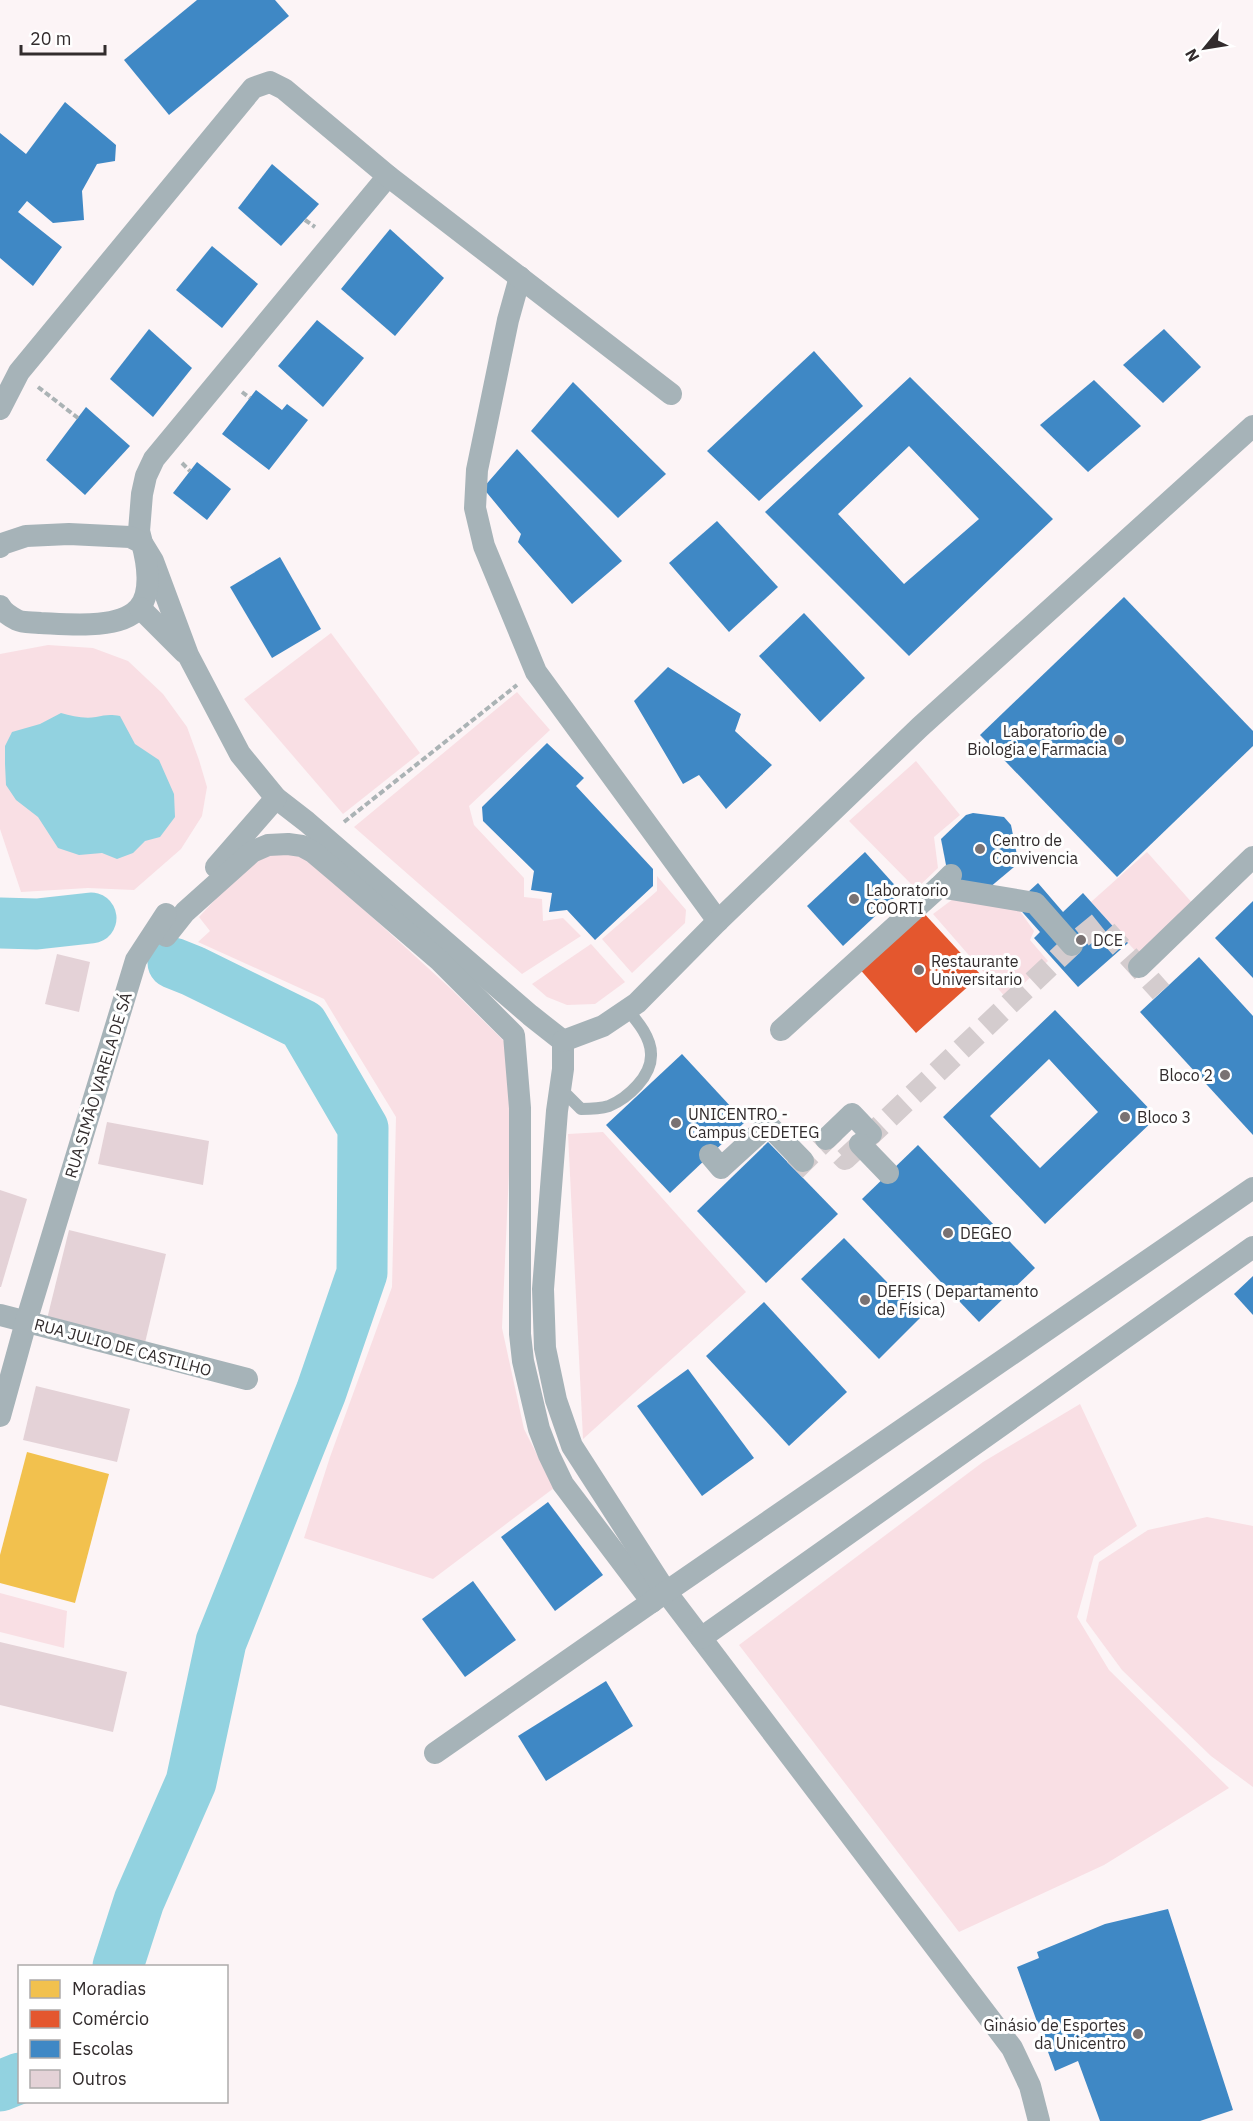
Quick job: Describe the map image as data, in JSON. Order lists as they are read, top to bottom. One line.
{"streets":{"street":["RUA SIMÃO VARELA DE SÁ","RUA JULIO DE CASTILHO"]},"crossings":[["RUA SIMÃO VARELA DE SÁ","RUA JULIO DE CASTILHO"]],"places":["Laboratorio de Biologia e Farmacia","Centro de Convivencia","Laboratorio COORTI","DCE","Restaurante Universitario","Bloco 2","Bloco 3","UNICENTRO - Campus CEDETEG","DEGEO","DEFIS ( Departamento de Física)","Ginásio de Esportes da Unicentro"],"legend":["Moradias","Comércio","Escolas","Outros"],"scale_bar":"20 m","north":"bottom left"}
